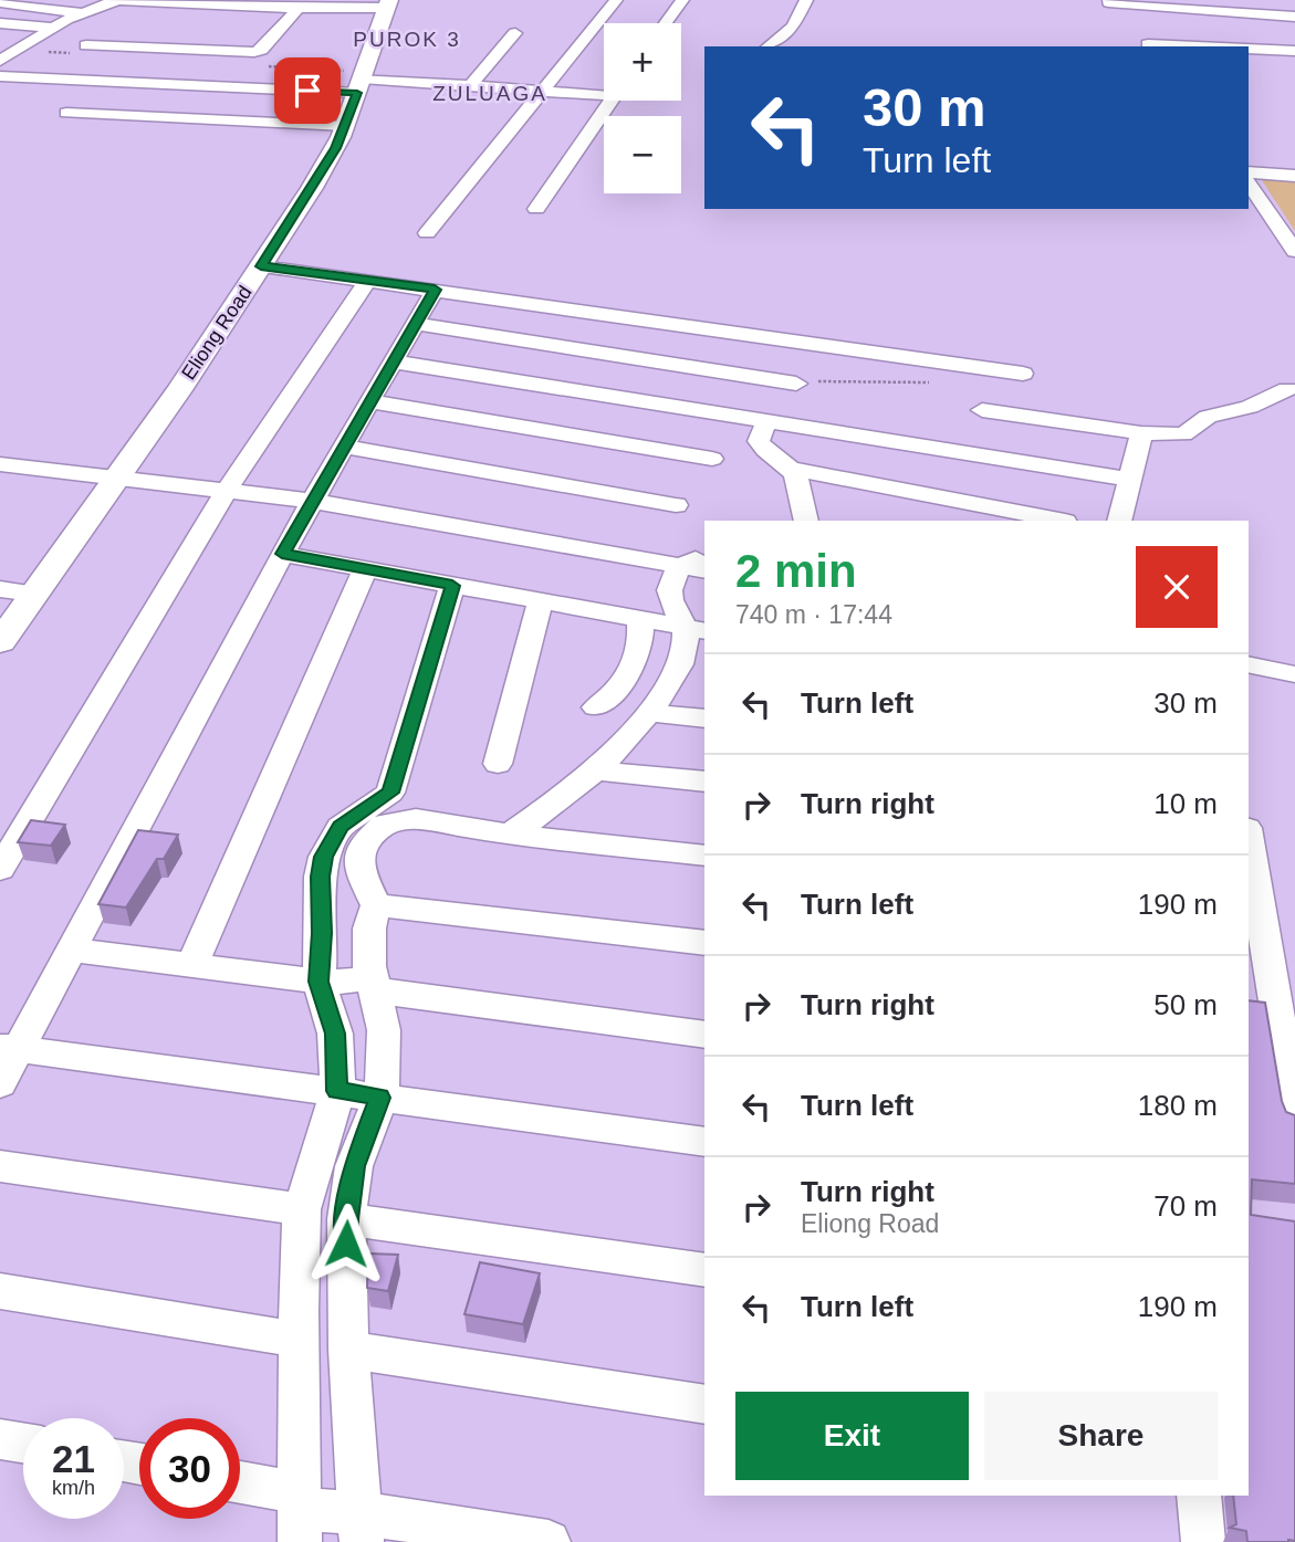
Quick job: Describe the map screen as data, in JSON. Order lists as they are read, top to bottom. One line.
{"streets":{"main road":["Eliong Road"]},"districts":["PUROK 3","ZULUAGA"],"page":{"map_buttons":["+","−"],"turn":["30 m","Turn left"],"heading":["2 min","740 m · 17:44"],"list":[{"name":"Turn left","value":"30 m"},{"name":"Turn right","value":"10 m"},{"name":"Turn left","value":"190 m"},{"name":"Turn right","value":"50 m"},{"name":"Turn left","value":"180 m"},{"name":"Turn right","note":"Eliong Road","value":"70 m"},{"name":"Turn left","value":"190 m"}],"buttons":["Exit","Share"],"speed":"21 km/h","limit":"30"}}
